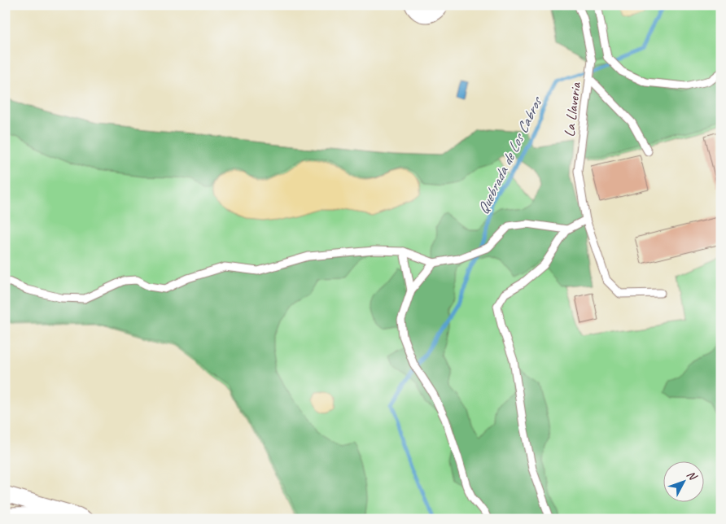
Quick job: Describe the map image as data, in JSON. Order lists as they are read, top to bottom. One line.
{"streets":{"lane":["La Llaveria"]},"water":["Quebrada de Los Cabros"],"north":"top right"}
